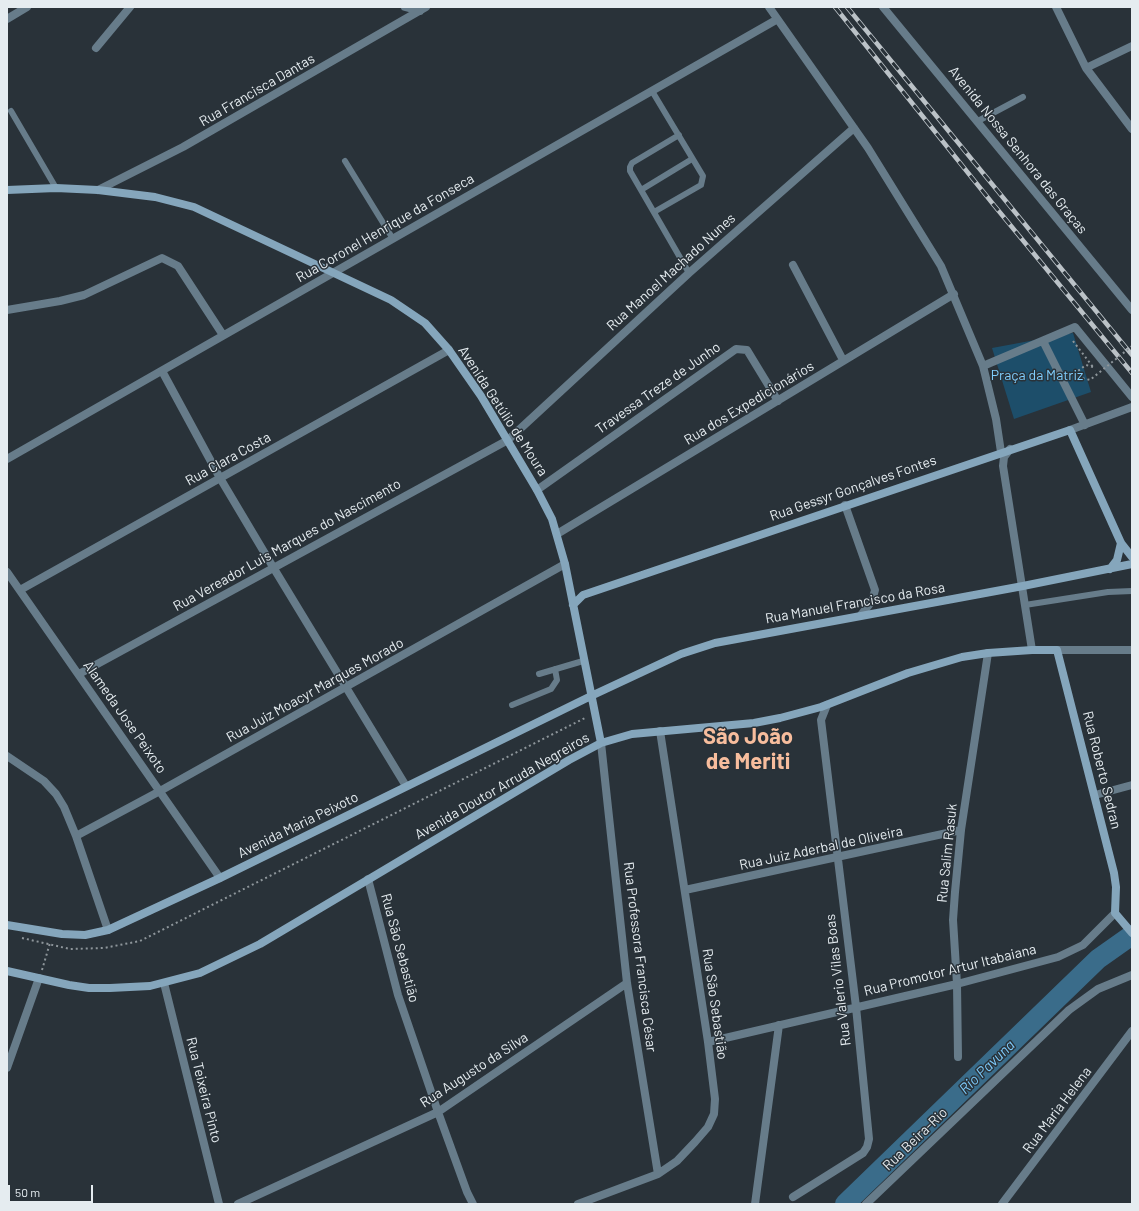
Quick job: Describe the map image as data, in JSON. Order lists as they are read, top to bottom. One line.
{"streets":{"main road":["Avenida Getúlio de Moura","Rua Gessyr Gonçalves Fontes","Rua Manuel Francisco da Rosa","Rua Roberto Sedran","Avenida Doutor Arruda Negreiros","Avenida Maria Peixoto"],"street":["Rua Francisca Dantas","Avenida Nossa Senhora das Graças","Rua Coronel Henrique da Fonseca","Rua Manoel Machado Nunes","Travessa Treze de Junho","Rua dos Expedicionários","Rua Clara Costa","Rua Vereador Luis Marques do Nascimento","Rua Juiz Moacyr Marques Morado","Alameda Jose Peixoto","Rua Juiz Aderbal de Oliveira","Rua Salim Rasuk","Rua São Sebastião","Rua Professora Francisca César","Rua Promotor Artur Itabaiana","Rua Valerio Vilas Boas","Rua Augusto da Silva","Rua Teixeira Pinto","Rua Maria Helena","Rua Beira-Rio"]},"crossings":[["Rua Francisca Dantas","Avenida Getúlio de Moura"],["Rua Coronel Henrique da Fonseca","Avenida Getúlio de Moura"],["Rua Manoel Machado Nunes","Avenida Getúlio de Moura"],["Rua Manoel Machado Nunes","Rua Vereador Luis Marques do Nascimento"],["Travessa Treze de Junho","Rua dos Expedicionários"],["Travessa Treze de Junho","Avenida Getúlio de Moura"],["Rua dos Expedicionários","Avenida Getúlio de Moura"],["Avenida Getúlio de Moura","Rua Clara Costa"],["Avenida Getúlio de Moura","Rua Gessyr Gonçalves Fontes"],["Avenida Getúlio de Moura","Rua Vereador Luis Marques do Nascimento"],["Avenida Getúlio de Moura","Rua Manuel Francisco da Rosa"],["Avenida Getúlio de Moura","Rua Juiz Moacyr Marques Morado"],["Avenida Getúlio de Moura","Avenida Doutor Arruda Negreiros"],["Avenida Getúlio de Moura","Avenida Maria Peixoto"],["Avenida Getúlio de Moura","Rua Professora Francisca César"],["Rua Clara Costa","Alameda Jose Peixoto"],["Rua Vereador Luis Marques do Nascimento","Alameda Jose Peixoto"],["Rua Manuel Francisco da Rosa","Avenida Maria Peixoto"],["Rua Juiz Moacyr Marques Morado","Alameda Jose Peixoto"],["Alameda Jose Peixoto","Avenida Maria Peixoto"],["Rua Roberto Sedran","Avenida Doutor Arruda Negreiros"],["Rua Roberto Sedran","Rua Promotor Artur Itabaiana"],["Avenida Doutor Arruda Negreiros","Rua Salim Rasuk"],["Avenida Doutor Arruda Negreiros","Rua São Sebastião"],["Avenida Doutor Arruda Negreiros","Rua Professora Francisca César"],["Avenida Doutor Arruda Negreiros","Rua Valerio Vilas Boas"],["Avenida Doutor Arruda Negreiros","Rua Teixeira Pinto"],["Rua Juiz Aderbal de Oliveira","Rua Salim Rasuk"],["Rua Juiz Aderbal de Oliveira","Rua São Sebastião"],["Rua Juiz Aderbal de Oliveira","Rua Valerio Vilas Boas"],["Rua Salim Rasuk","Rua Promotor Artur Itabaiana"],["Rua São Sebastião","Rua Professora Francisca César"],["Rua São Sebastião","Rua Promotor Artur Itabaiana"],["Rua São Sebastião","Rua Augusto da Silva"],["Rua Professora Francisca César","Rua Augusto da Silva"],["Rua Promotor Artur Itabaiana","Rua Valerio Vilas Boas"]],"districts":["São João de Meriti"],"water":["Rio Pavuna"],"parks":["Praça da Matriz"],"scale_bar":"50 m"}
